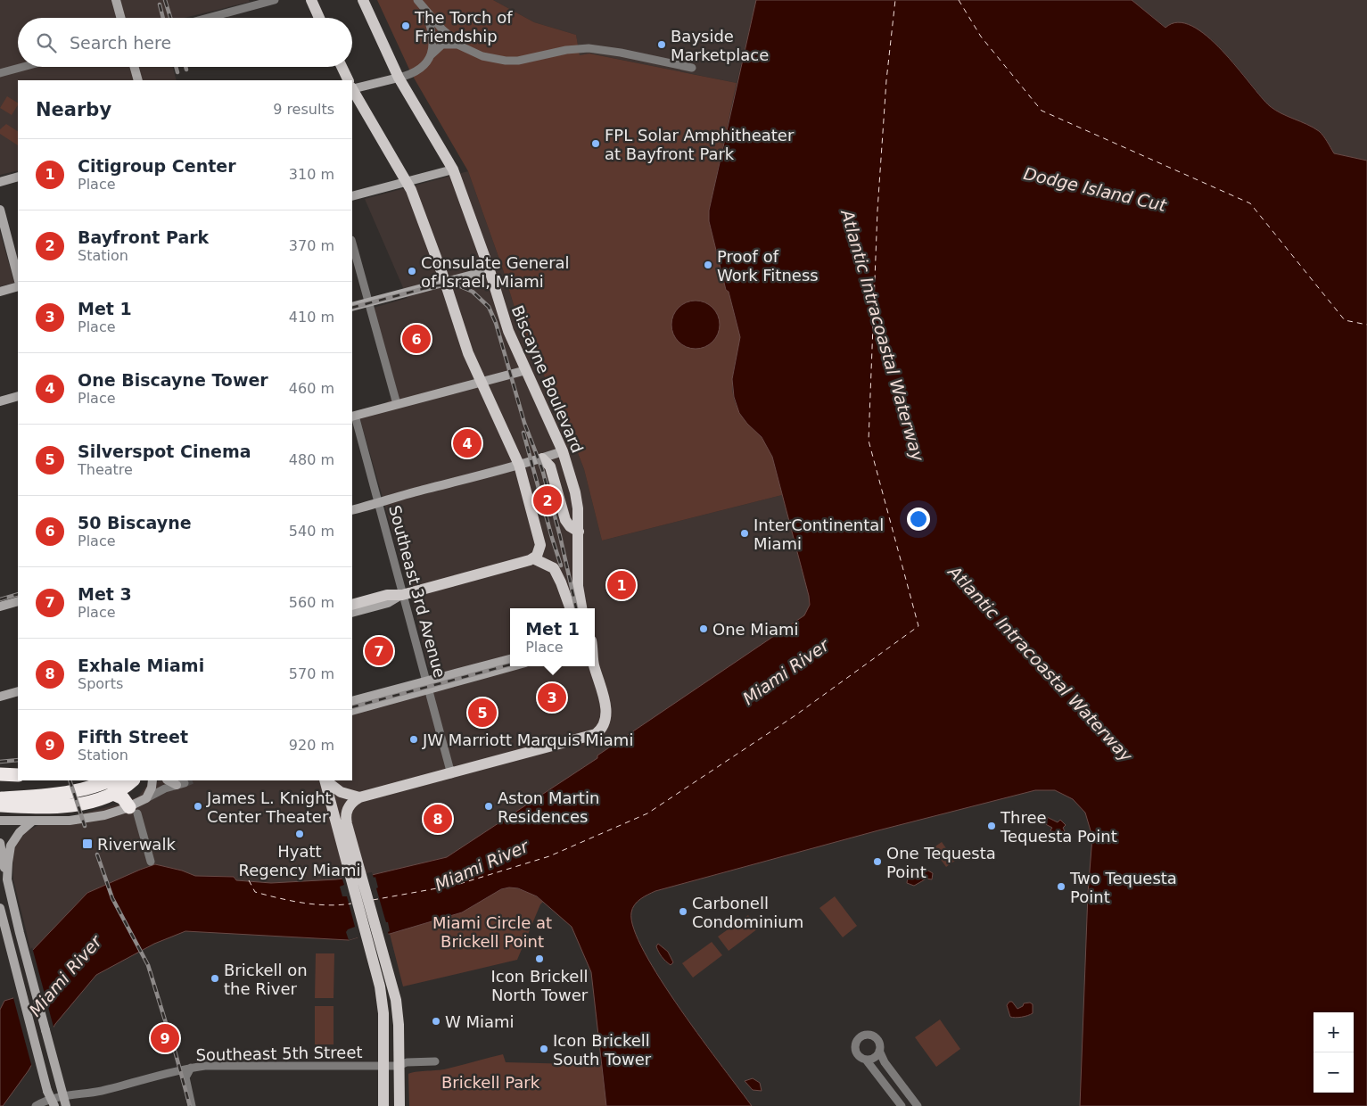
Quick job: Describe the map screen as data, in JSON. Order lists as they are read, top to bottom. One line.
{"streets":{"main road":["Biscayne Boulevard"],"street":["Southeast 3rd Avenue","Southeast 5th Street"]},"water":["Dodge Island Cut","Atlantic Intracoastal Waterway","Miami River"],"parks":["Miami Circle at Brickell Point","Brickell Park"],"places":{"other":["The Torch of Friendship","Bayside Marketplace","FPL Solar Amphitheater at Bayfront Park","Proof of Work Fitness","Consulate General of Israel, Miami","InterContinental Miami","One Miami","JW Marriott Marquis Miami","James L. Knight Center Theater","Aston Martin Residences","Three Tequesta Point","Hyatt Regency Miami","One Tequesta Point","Two Tequesta Point","Carbonell Condominium","Icon Brickell North Tower","Brickell on the River","W Miami","Icon Brickell South Tower"],"transit":["Riverwalk"]},"page":{"search":"Search here","heading":["Nearby","9 results"],"list":[{"mark":"1","name":"Citigroup Center","note":"Place","value":"310 m"},{"mark":"2","name":"Bayfront Park","note":"Station","value":"370 m"},{"mark":"3","name":"Met 1","note":"Place","value":"410 m"},{"mark":"4","name":"One Biscayne Tower","note":"Place","value":"460 m"},{"mark":"5","name":"Silverspot Cinema","note":"Theatre","value":"480 m"},{"mark":"6","name":"50 Biscayne","note":"Place","value":"540 m"},{"mark":"7","name":"Met 3","note":"Place","value":"560 m"},{"mark":"8","name":"Exhale Miami","note":"Sports","value":"570 m"},{"mark":"9","name":"Fifth Street","note":"Station","value":"920 m"}],"pins":["6","4","2","1","7","3","5","8","9"],"popup":["Met 1","Place"],"map_buttons":["+","−"]}}
